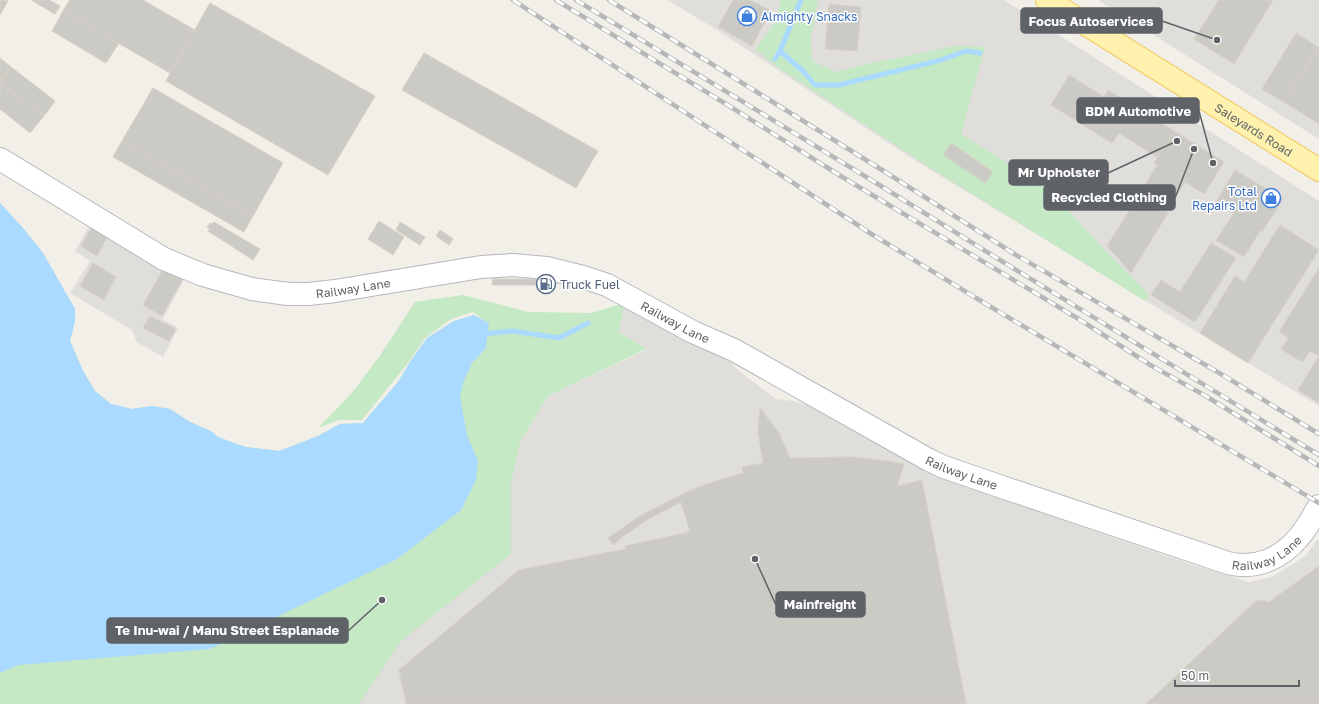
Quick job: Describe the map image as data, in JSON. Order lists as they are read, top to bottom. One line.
{"streets":{"main road":["Saleyards Road"],"street":["Railway Lane"]},"places":{"shop":["Almighty Snacks","Total Repairs Ltd"],"other":["Focus Autoservices","Mr Upholster","Recycled Clothing","BDM Automotive","Mainfreight","Te Inu-wai / Manu Street Esplanade"],"fuel station":["Truck Fuel"]},"scale_bar":"50 m"}
